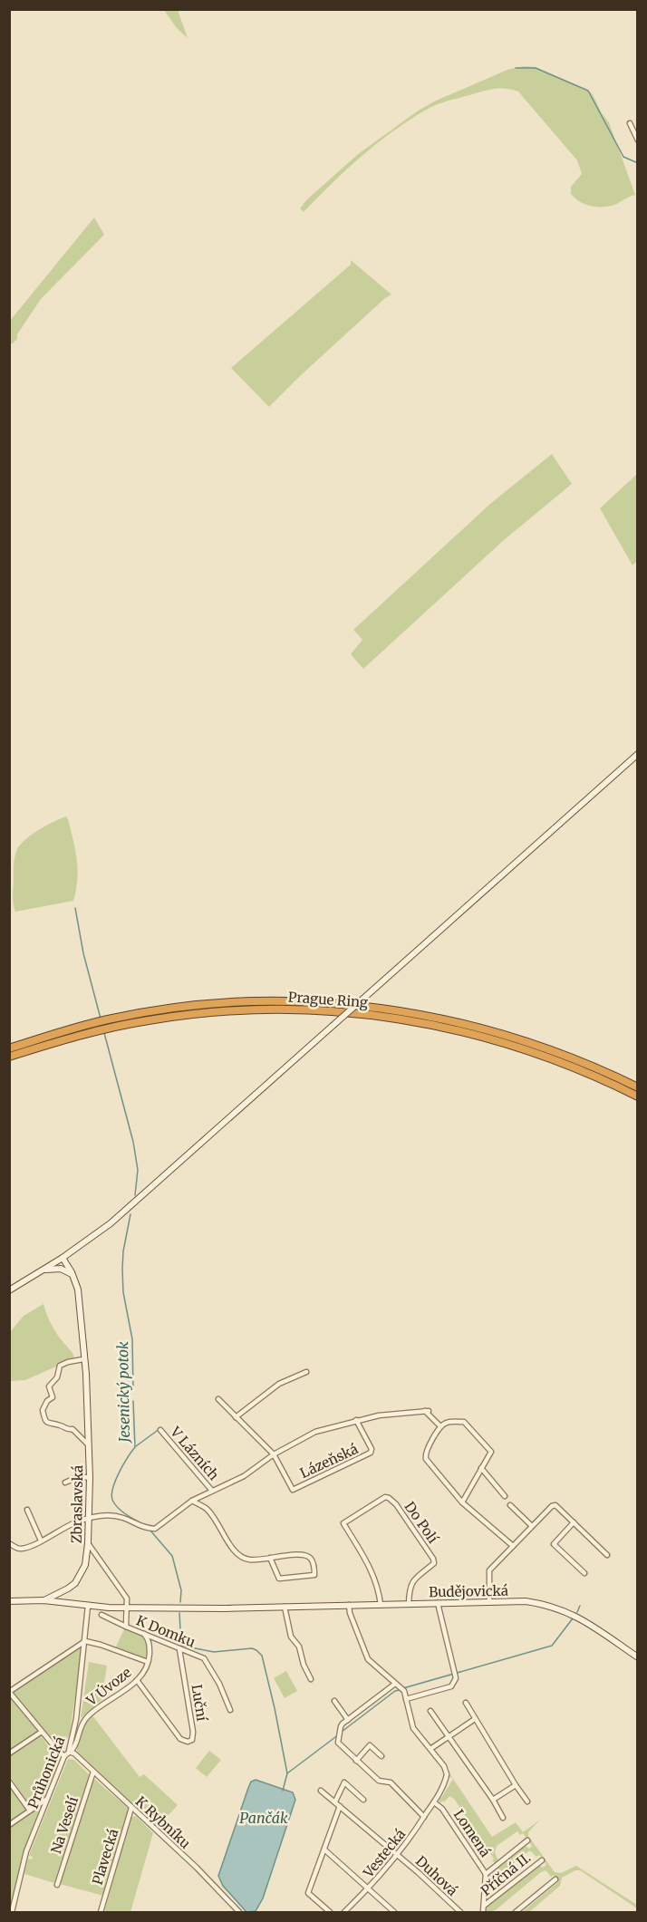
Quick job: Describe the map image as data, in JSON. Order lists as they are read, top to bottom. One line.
{"streets":{"highway":["Prague Ring"],"main road":["Zbraslavská","Budějovická"],"street":["V Lázních","Lázeňská","Do Polí","K Domku","V Úvoze","Luční","Průhonická","K Rybníku","Na Veselí","Lomená","Vestecká","Plavecká","Příčná II.","Duhová"]},"crossings":[["V Lázních","Lázeňská"],["V Lázních","Zbraslavská"],["Zbraslavská","Budějovická"],["Do Polí","Budějovická"],["Budějovická","K Domku"],["Budějovická","Průhonická"],["K Domku","V Úvoze"],["K Domku","Luční"],["V Úvoze","Luční"],["V Úvoze","Průhonická"],["V Úvoze","K Rybníku"],["Průhonická","K Rybníku"],["K Rybníku","Na Veselí"],["K Rybníku","Plavecká"],["Lomená","Vestecká"],["Lomená","Příčná II."],["Vestecká","Duhová"]],"water":["Jesenický potok","Pančák"]}
